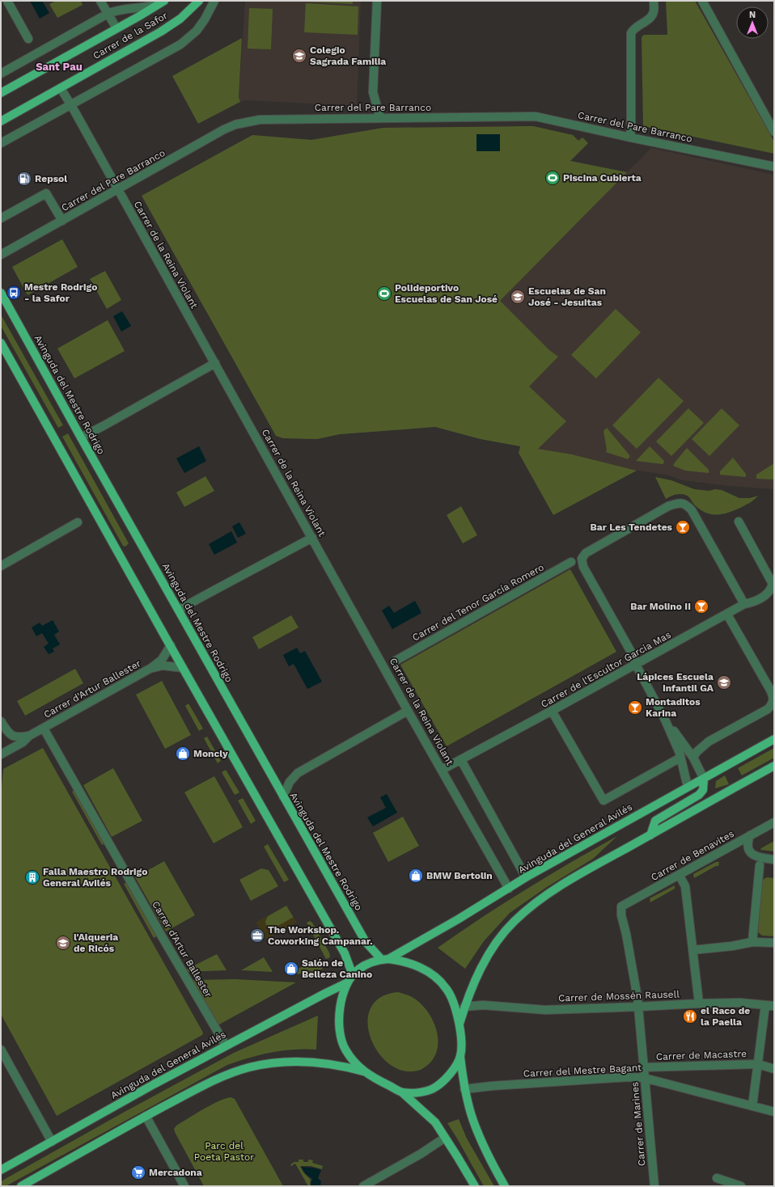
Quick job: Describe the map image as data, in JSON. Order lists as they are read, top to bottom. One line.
{"streets":{"main road":["Carrer de la Safor","Avinguda del Mestre Rodrigo","Avinguda del General Avilés"],"street":["Carrer del Pare Barranco","Carrer de la Reina Violant","Carrer del Tenor García Romero","Carrer de l'Escultor Garcia Mas","Carrer d'Artur Ballester","Carrer de Benavites","Carrer de Mossén Rausell","Carrer de Macastre","Carrer del Mestre Bagant","Carrer de Marines"]},"crossings":[["Carrer de la Safor","Carrer de la Reina Violant"],["Carrer del Pare Barranco","Carrer de la Reina Violant"],["Carrer de la Reina Violant","Carrer de l'Escultor Garcia Mas"],["Carrer de la Reina Violant","Avinguda del General Avilés"],["Avinguda del Mestre Rodrigo","Avinguda del General Avilés"],["Carrer de l'Escultor Garcia Mas","Avinguda del General Avilés"],["Carrer d'Artur Ballester","Avinguda del General Avilés"],["Carrer de Benavites","Carrer de Marines"],["Carrer de Mossén Rausell","Carrer de Macastre"],["Carrer de Mossén Rausell","Carrer de Marines"],["Carrer de Macastre","Carrer de Marines"],["Carrer del Mestre Bagant","Carrer de Marines"]],"districts":["Sant Pau"],"parks":["Parc del Poeta Pastor"],"places":{"school or university":["Colegio Sagrada Familia","Escuelas de San José - Jesuitas","Lápices Escuela Infantil GA","l'Alqueria de Ricós"],"sports":["Piscina Cubierta","Polideportivo Escuelas de San José"],"fuel station":["Repsol"],"bus stop":["Mestre Rodrigo - la Safor"],"bar":["Bar Les Tendetes","Bar Molino II","Montaditos Karina"],"shop":["Moncly","BMW Bertolin","Salón de Belleza Canino"],"building":["Falla Maestro Rodrigo General Avilés"],"office":["The Workshop. Coworking Campanar."],"restaurant":["el Raco de la Paella"],"supermarket":["Mercadona"]},"north":"top"}
